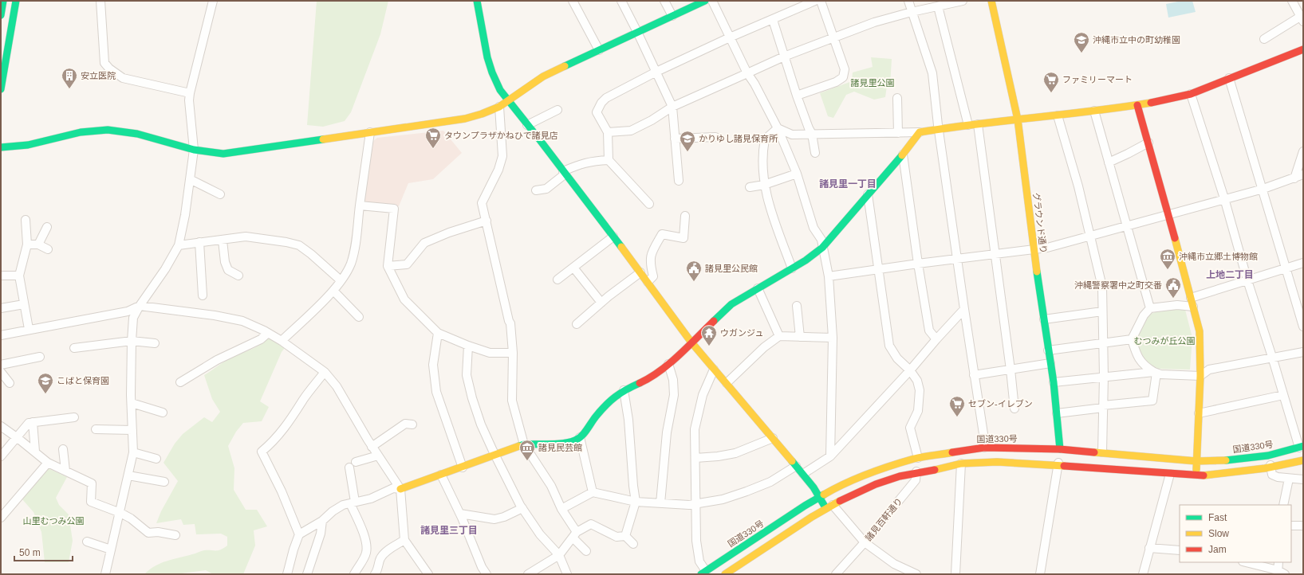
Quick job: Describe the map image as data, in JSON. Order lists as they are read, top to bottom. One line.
{"streets":{"main road":["グラウンド通り","国道330号"],"street":["諸見百軒通り"]},"crossings":[["グラウンド通り","国道330号"]],"districts":["諸見里一丁目","上地二丁目","諸見里三丁目"],"parks":["諸見里公園","むつみが丘公園","山里むつみ公園"],"places":{"school or university":["沖縄市立中の町幼稚園","かりゆし諸見保育所","こばと保育園"],"building":["安立医院"],"supermarket":["ファミリーマート","タウンプラザかねひで諸見店","セブン-イレブン"],"museum":["沖縄市立郷土博物館","諸見民芸館"],"public building":["諸見里公民館","沖縄警察署中之町交番"],"temple":["ウガンジュ"]},"legend":["Fast","Slow","Jam"],"scale_bar":"50 m"}
